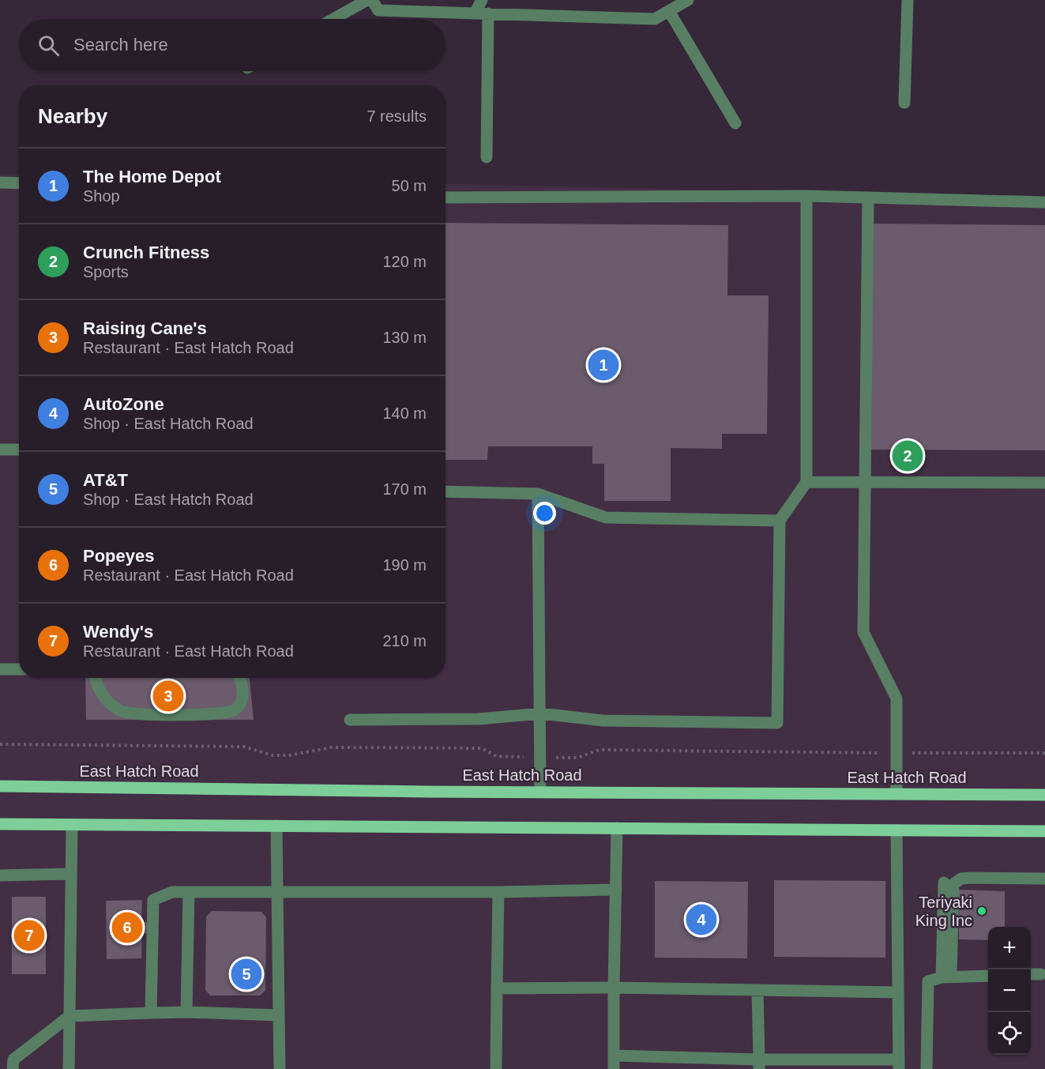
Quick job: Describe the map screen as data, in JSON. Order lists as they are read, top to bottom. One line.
{"streets":{"main road":["East Hatch Road"]},"places":["Teriyaki King Inc"],"page":{"search":"Search here","heading":["Nearby","7 results"],"list":[{"mark":"1","name":"The Home Depot","note":"Shop","value":"50 m"},{"mark":"2","name":"Crunch Fitness","note":"Sports","value":"120 m"},{"mark":"3","name":"Raising Cane's","note":"Restaurant · East Hatch Road","value":"130 m"},{"mark":"4","name":"AutoZone","note":"Shop · East Hatch Road","value":"140 m"},{"mark":"5","name":"AT&T","note":"Shop · East Hatch Road","value":"170 m"},{"mark":"6","name":"Popeyes","note":"Restaurant · East Hatch Road","value":"190 m"},{"mark":"7","name":"Wendy's","note":"Restaurant · East Hatch Road","value":"210 m"}],"pins":["1","2","3","4","6","7","5"],"map_buttons":["+","−"]}}
